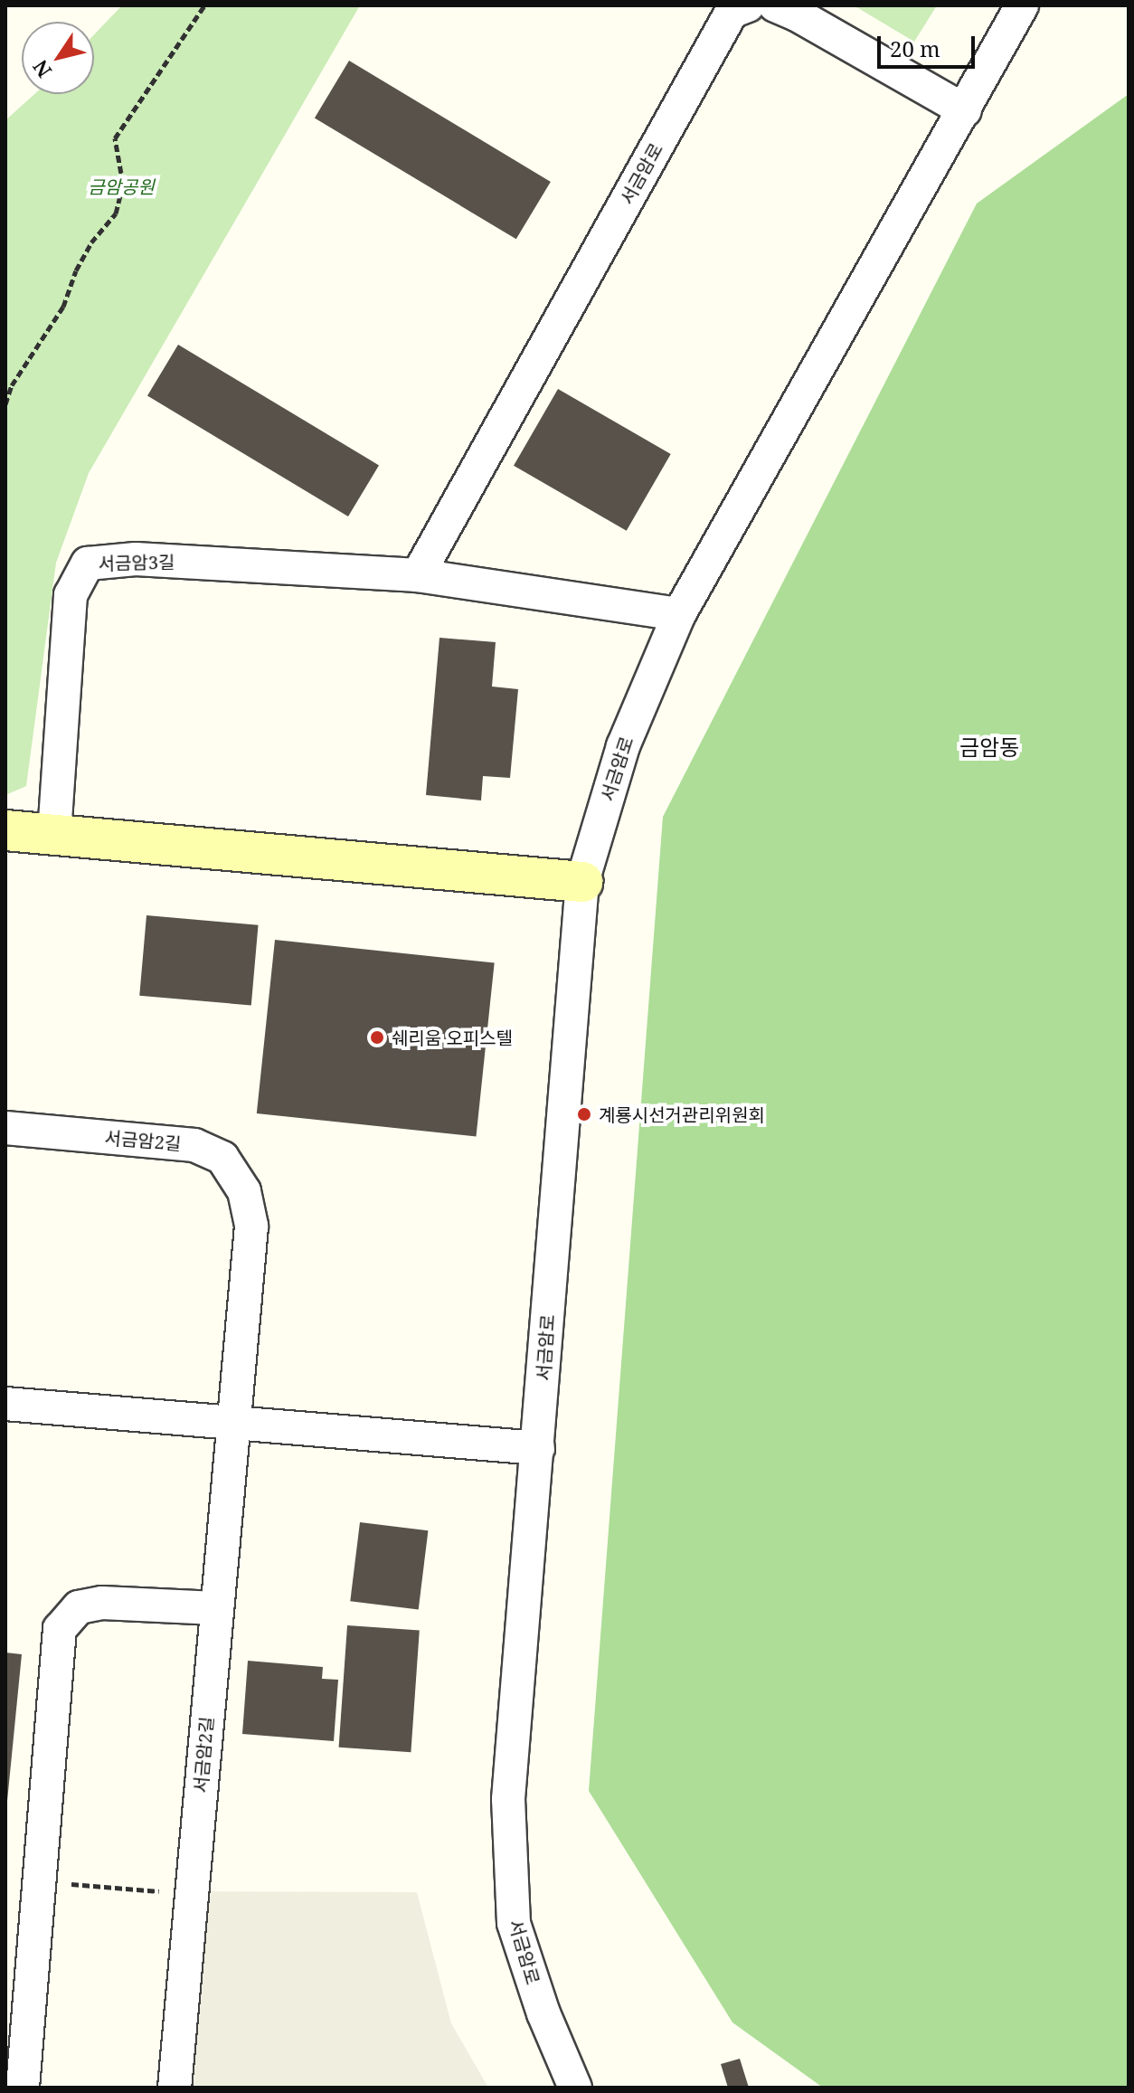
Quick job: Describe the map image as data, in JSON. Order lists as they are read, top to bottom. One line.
{"streets":{"street":["서금암로","서금암3길","서금암2길"]},"crossings":[["서금암로","서금암3길"]],"districts":["금암동"],"parks":["금암공원"],"places":["쉐리움 오피스텔","계룡시선거관리위원회"],"scale_bar":"20 m","north":"bottom left"}
